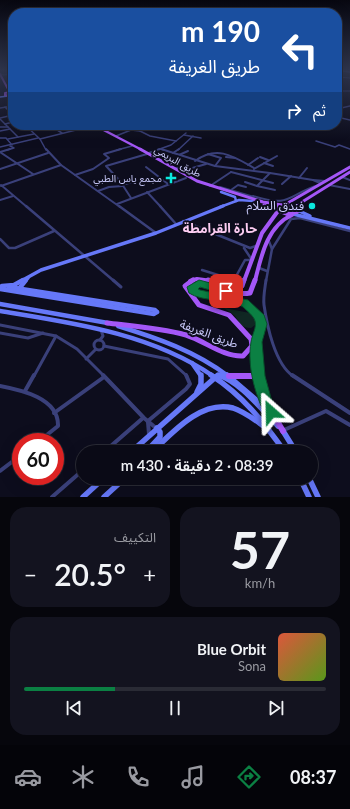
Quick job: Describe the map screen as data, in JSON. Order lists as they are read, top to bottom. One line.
{"streets":{"main road":["طريق البريمي","طريق الغريفة"]},"crossings":[["طريق البريمي","طريق الغريفة"]],"districts":["حارة القرامطة"],"places":{"health":["مجمع ياس الطبي"],"other":["فندق السلام"]},"page":{"turn":["190 m","طريق الغريفة"],"then":"ثم","limit":"60","trip":"08:39 · 2 دقيقة · 430 m","tile":[["57","km/h"],"التكييف"],"heat":["−","20.5°","+"],"song":["Blue Orbit","Sona"],"tabs":"08:37"}}
